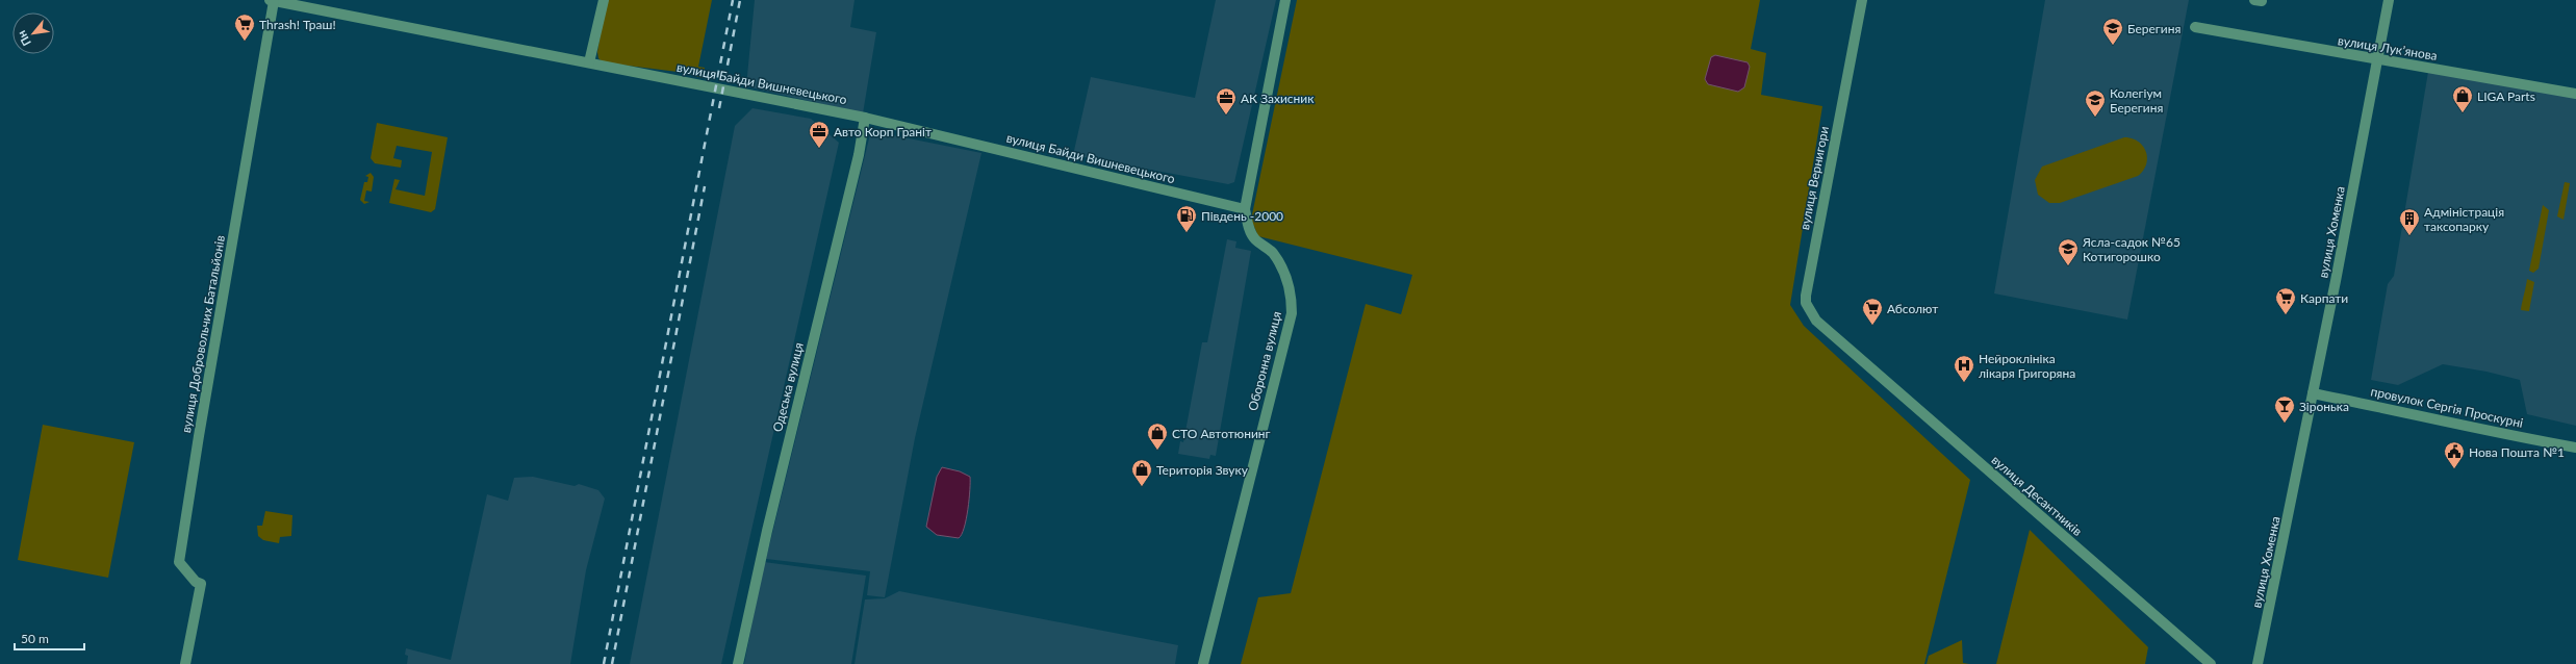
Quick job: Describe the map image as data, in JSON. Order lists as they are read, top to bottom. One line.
{"streets":{"street":["вулиця Лукʼянова","вулиця Байди Вишневецького","вулиця Вернигори","вулиця Хоменка","вулиця Добровольчих Батальйонів","Оборонна вулиця","Одеська вулиця","провулок Сергія Проскурні","вулиця Десантників"]},"crossings":[["вулиця Лукʼянова","вулиця Хоменка"],["вулиця Байди Вишневецького","вулиця Добровольчих Батальйонів"],["вулиця Байди Вишневецького","Оборонна вулиця"],["вулиця Байди Вишневецького","Одеська вулиця"],["вулиця Вернигори","вулиця Десантників"],["вулиця Хоменка","провулок Сергія Проскурні"]],"places":{"supermarket":["Thrash! Траш!","Карпати","Абсолют"],"school or university":["Берегиня","Колегіум Берегиня","Ясла-садок №65 Котигорошко"],"shop":["LIGA Parts","СТО Автотюнинг","Територія Звуку"],"office":["АК Захисник","Авто Корп Граніт"],"fuel station":["Південь -2000"],"building":["Адміністрація таксопарку"],"hospital":["Нейроклініка лікаря Григоряна"],"bar":["Зіронька"],"public building":["Нова Пошта №1"]},"scale_bar":"50 m","north":"bottom left"}
